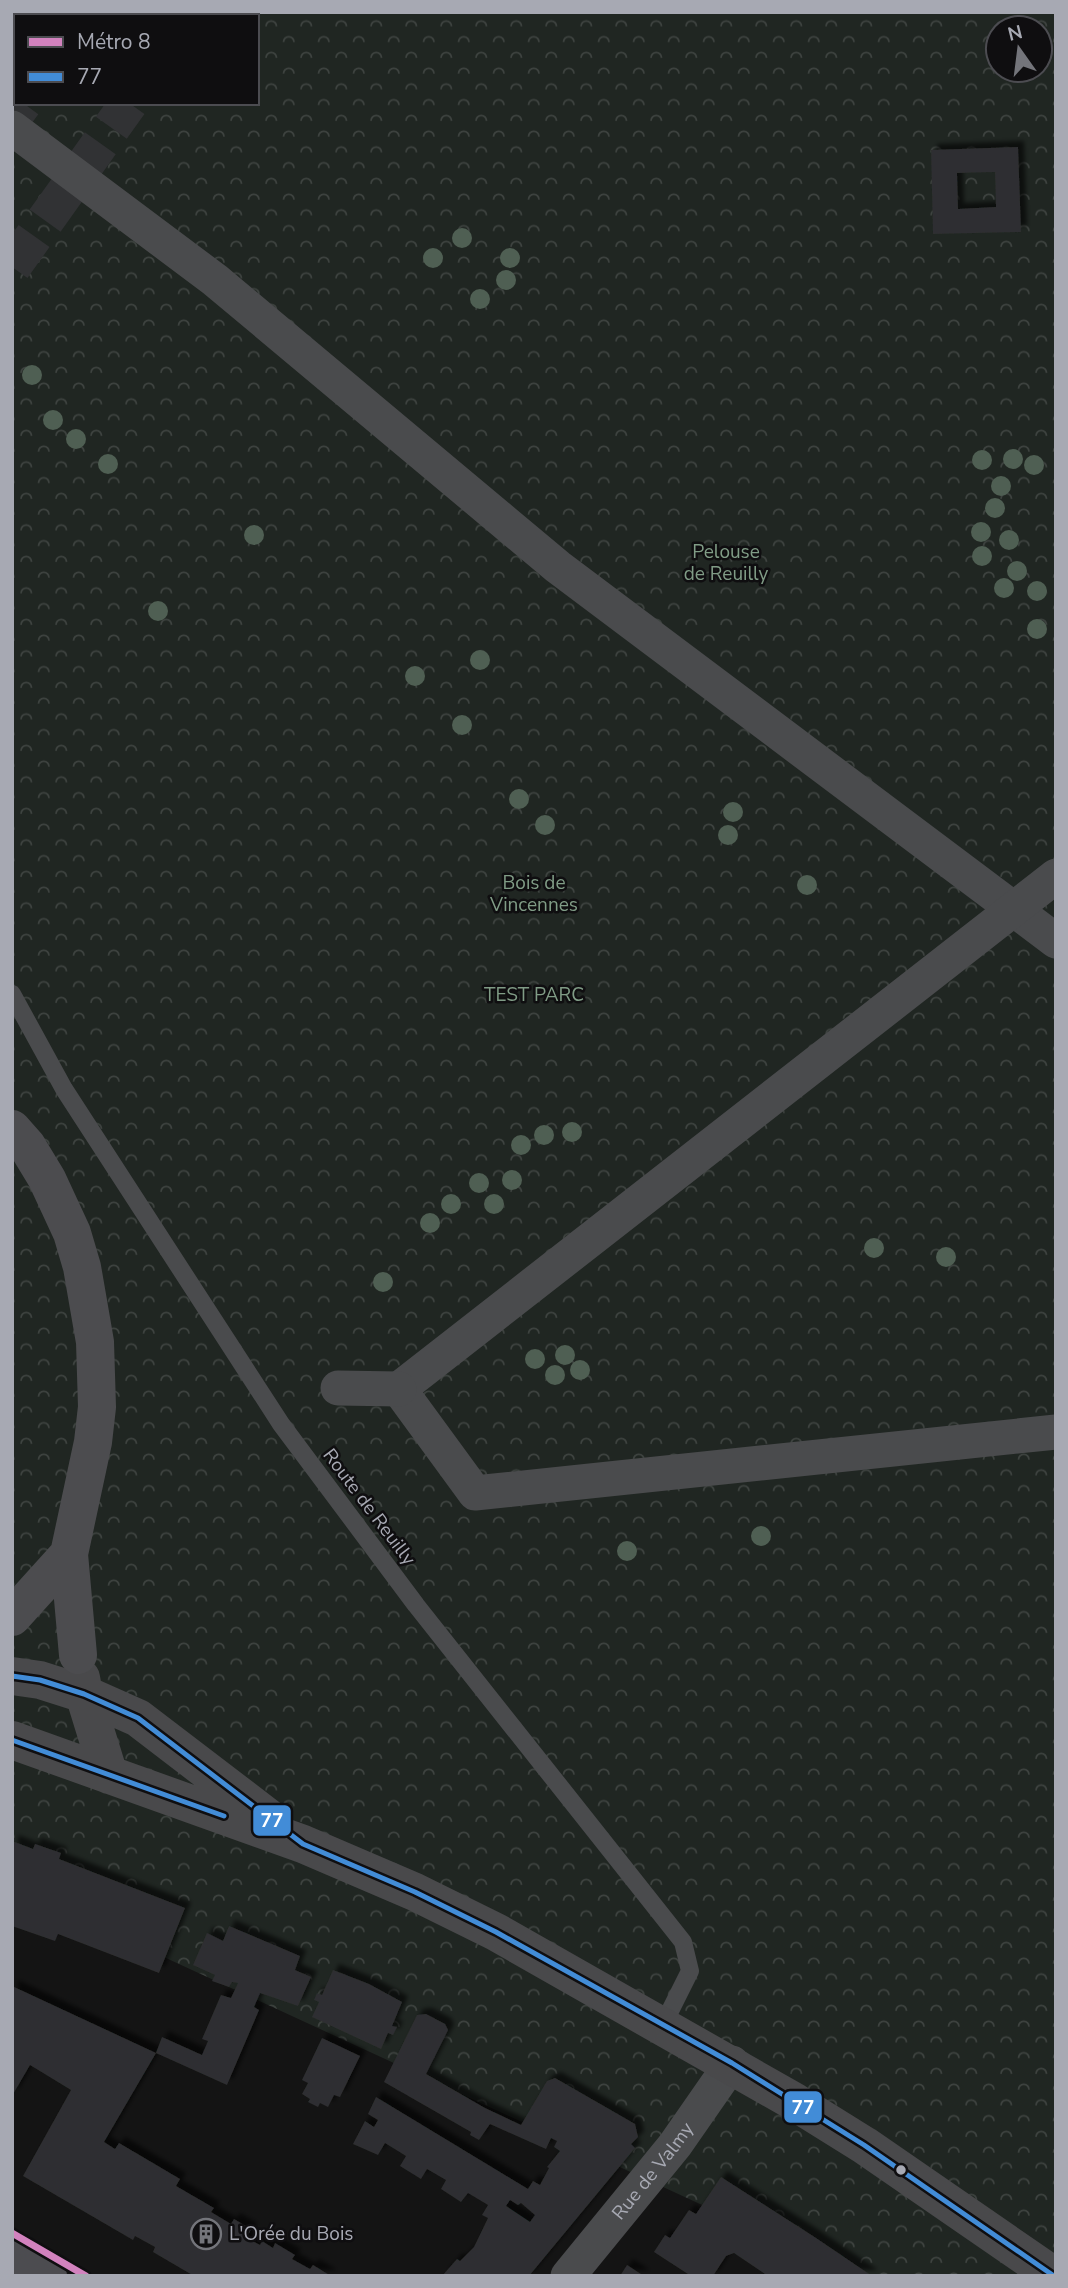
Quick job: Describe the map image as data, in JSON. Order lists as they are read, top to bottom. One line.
{"streets":{"street":["Rue de Valmy"],"lane":["Route de Reuilly"]},"parks":["Pelouse de Reuilly","Bois de Vincennes","TEST PARC"],"places":{"building":["L'Orée du Bois"]},"lines":["transit line 77","metro line 8"],"legend":["Métro 8","77"],"north":"top"}
